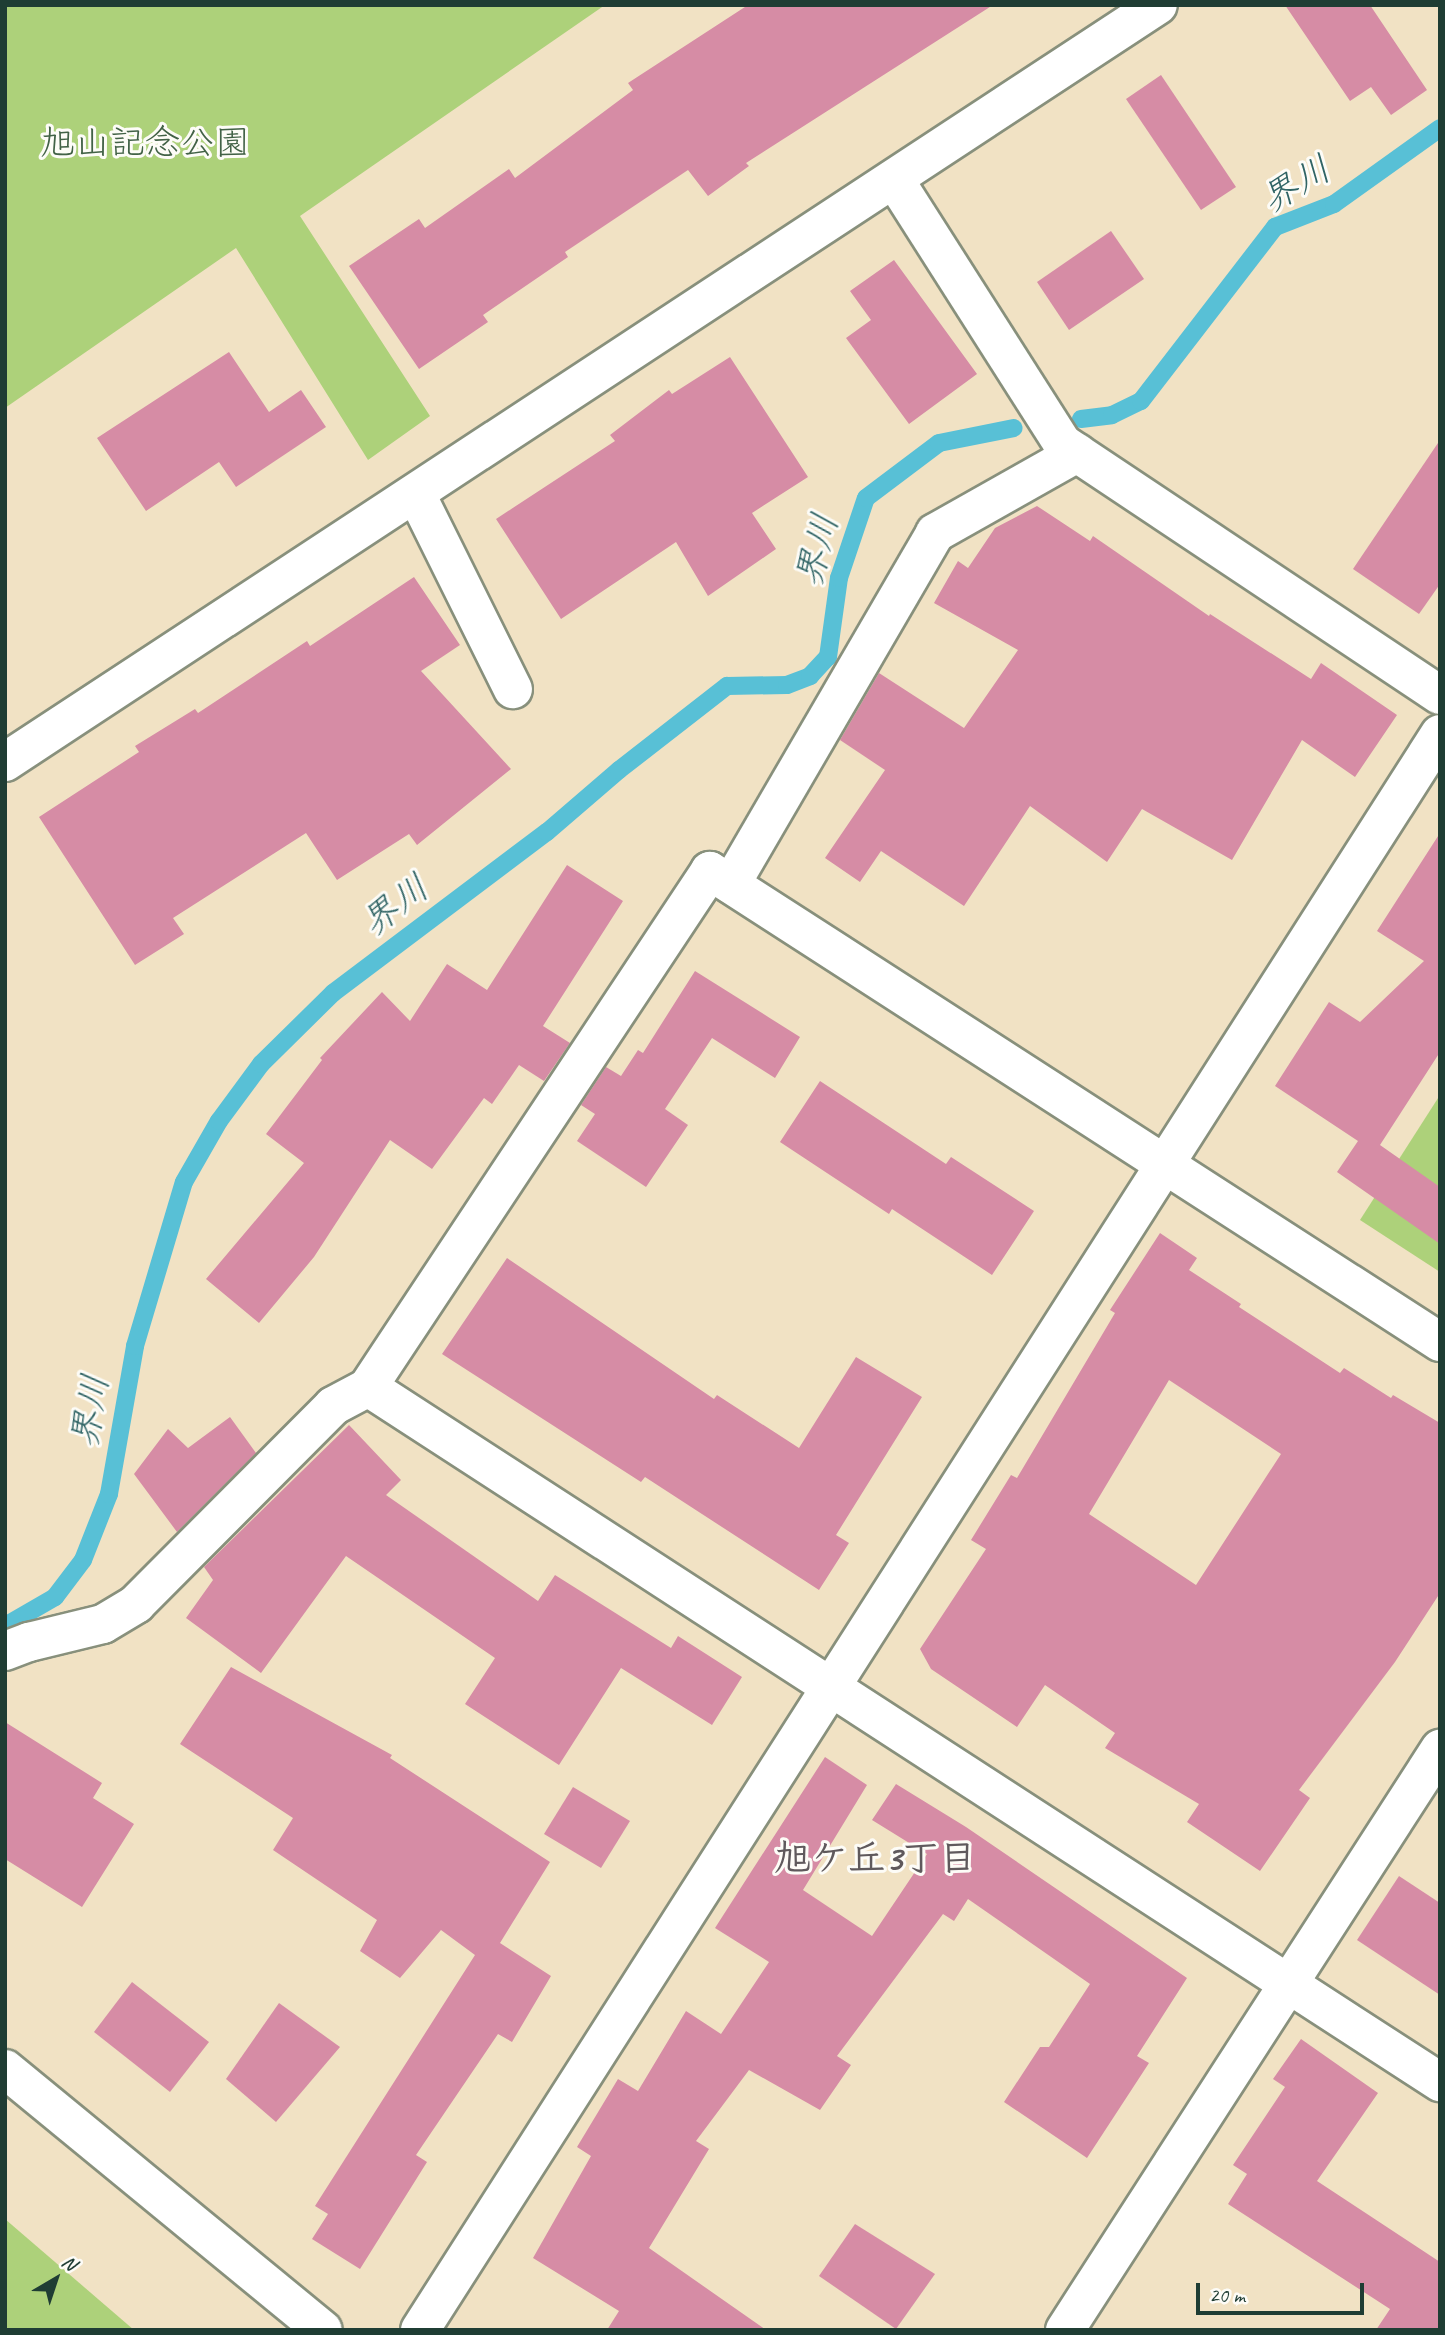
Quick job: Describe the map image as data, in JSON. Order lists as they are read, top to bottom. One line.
{"districts":["旭ケ丘3丁目"],"water":["界川"],"parks":["旭山記念公園"],"scale_bar":"20 m","north":"top right"}
